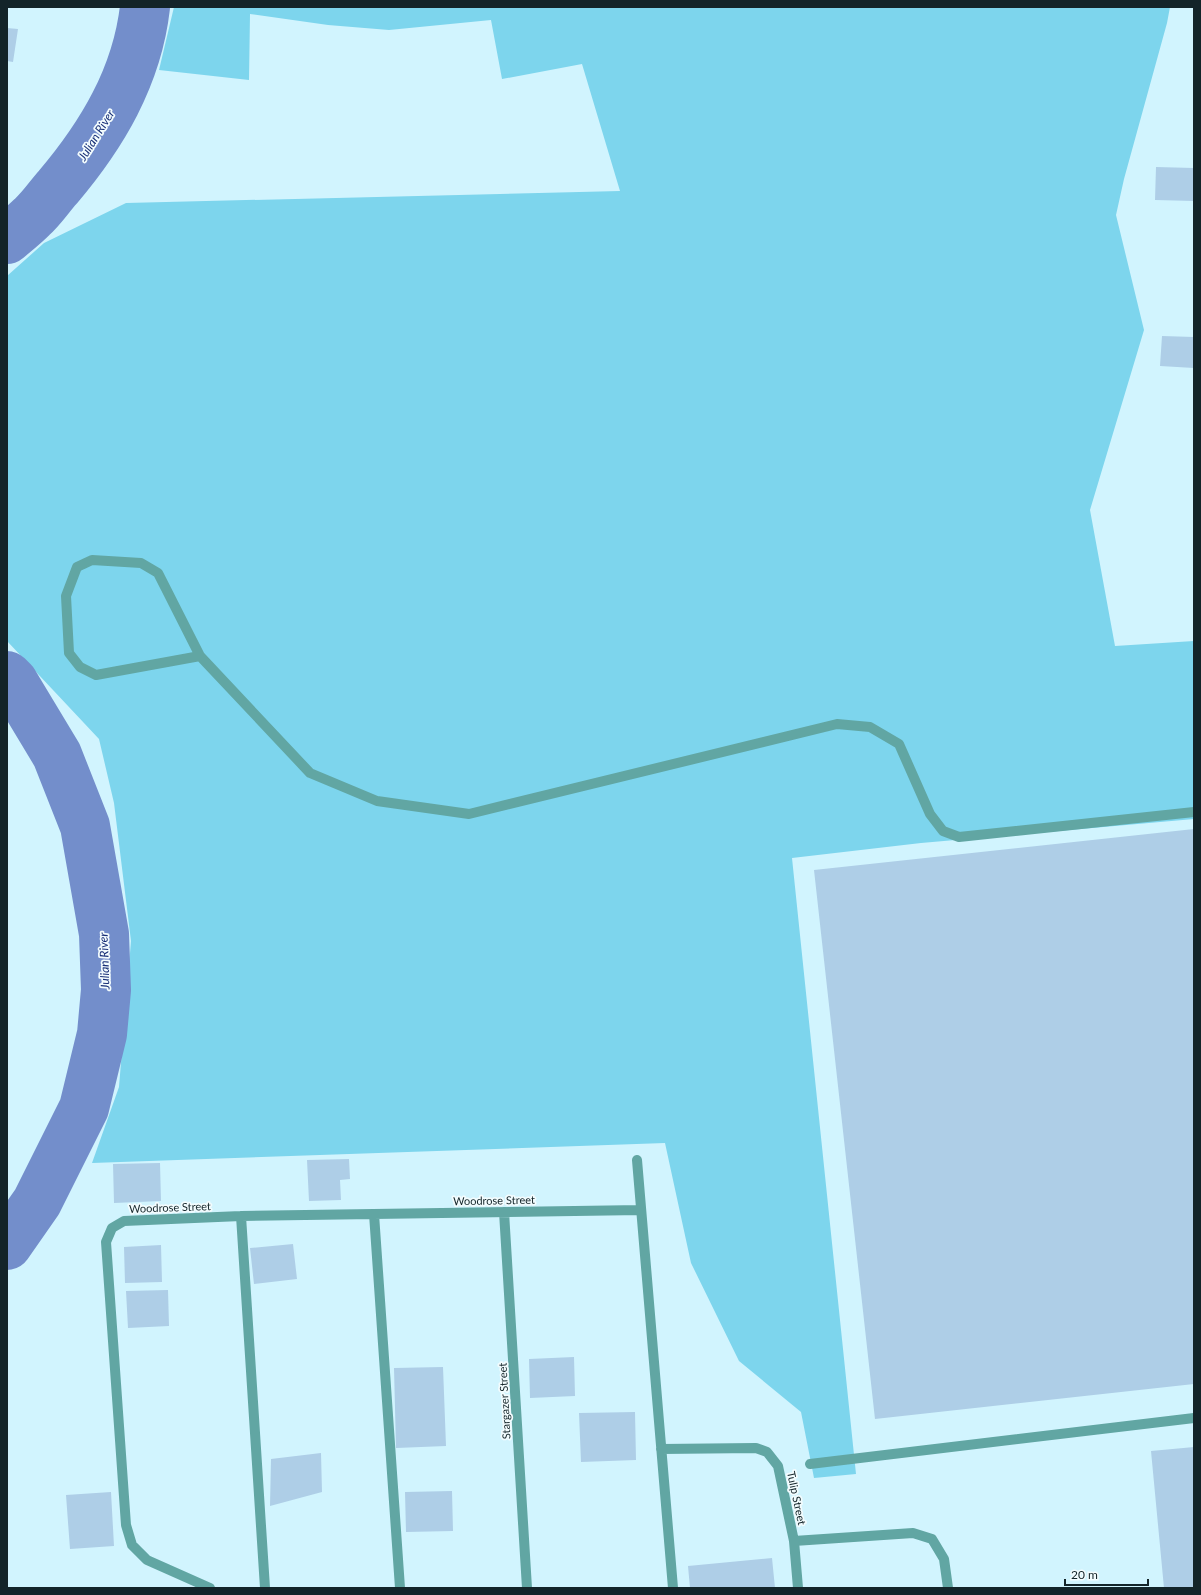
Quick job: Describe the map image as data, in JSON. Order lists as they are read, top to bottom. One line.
{"streets":{"street":["Woodrose Street","Stargazer Street","Tulip Street"]},"crossings":[["Woodrose Street","Stargazer Street"]],"water":["Julian River"],"scale_bar":"20 m"}
